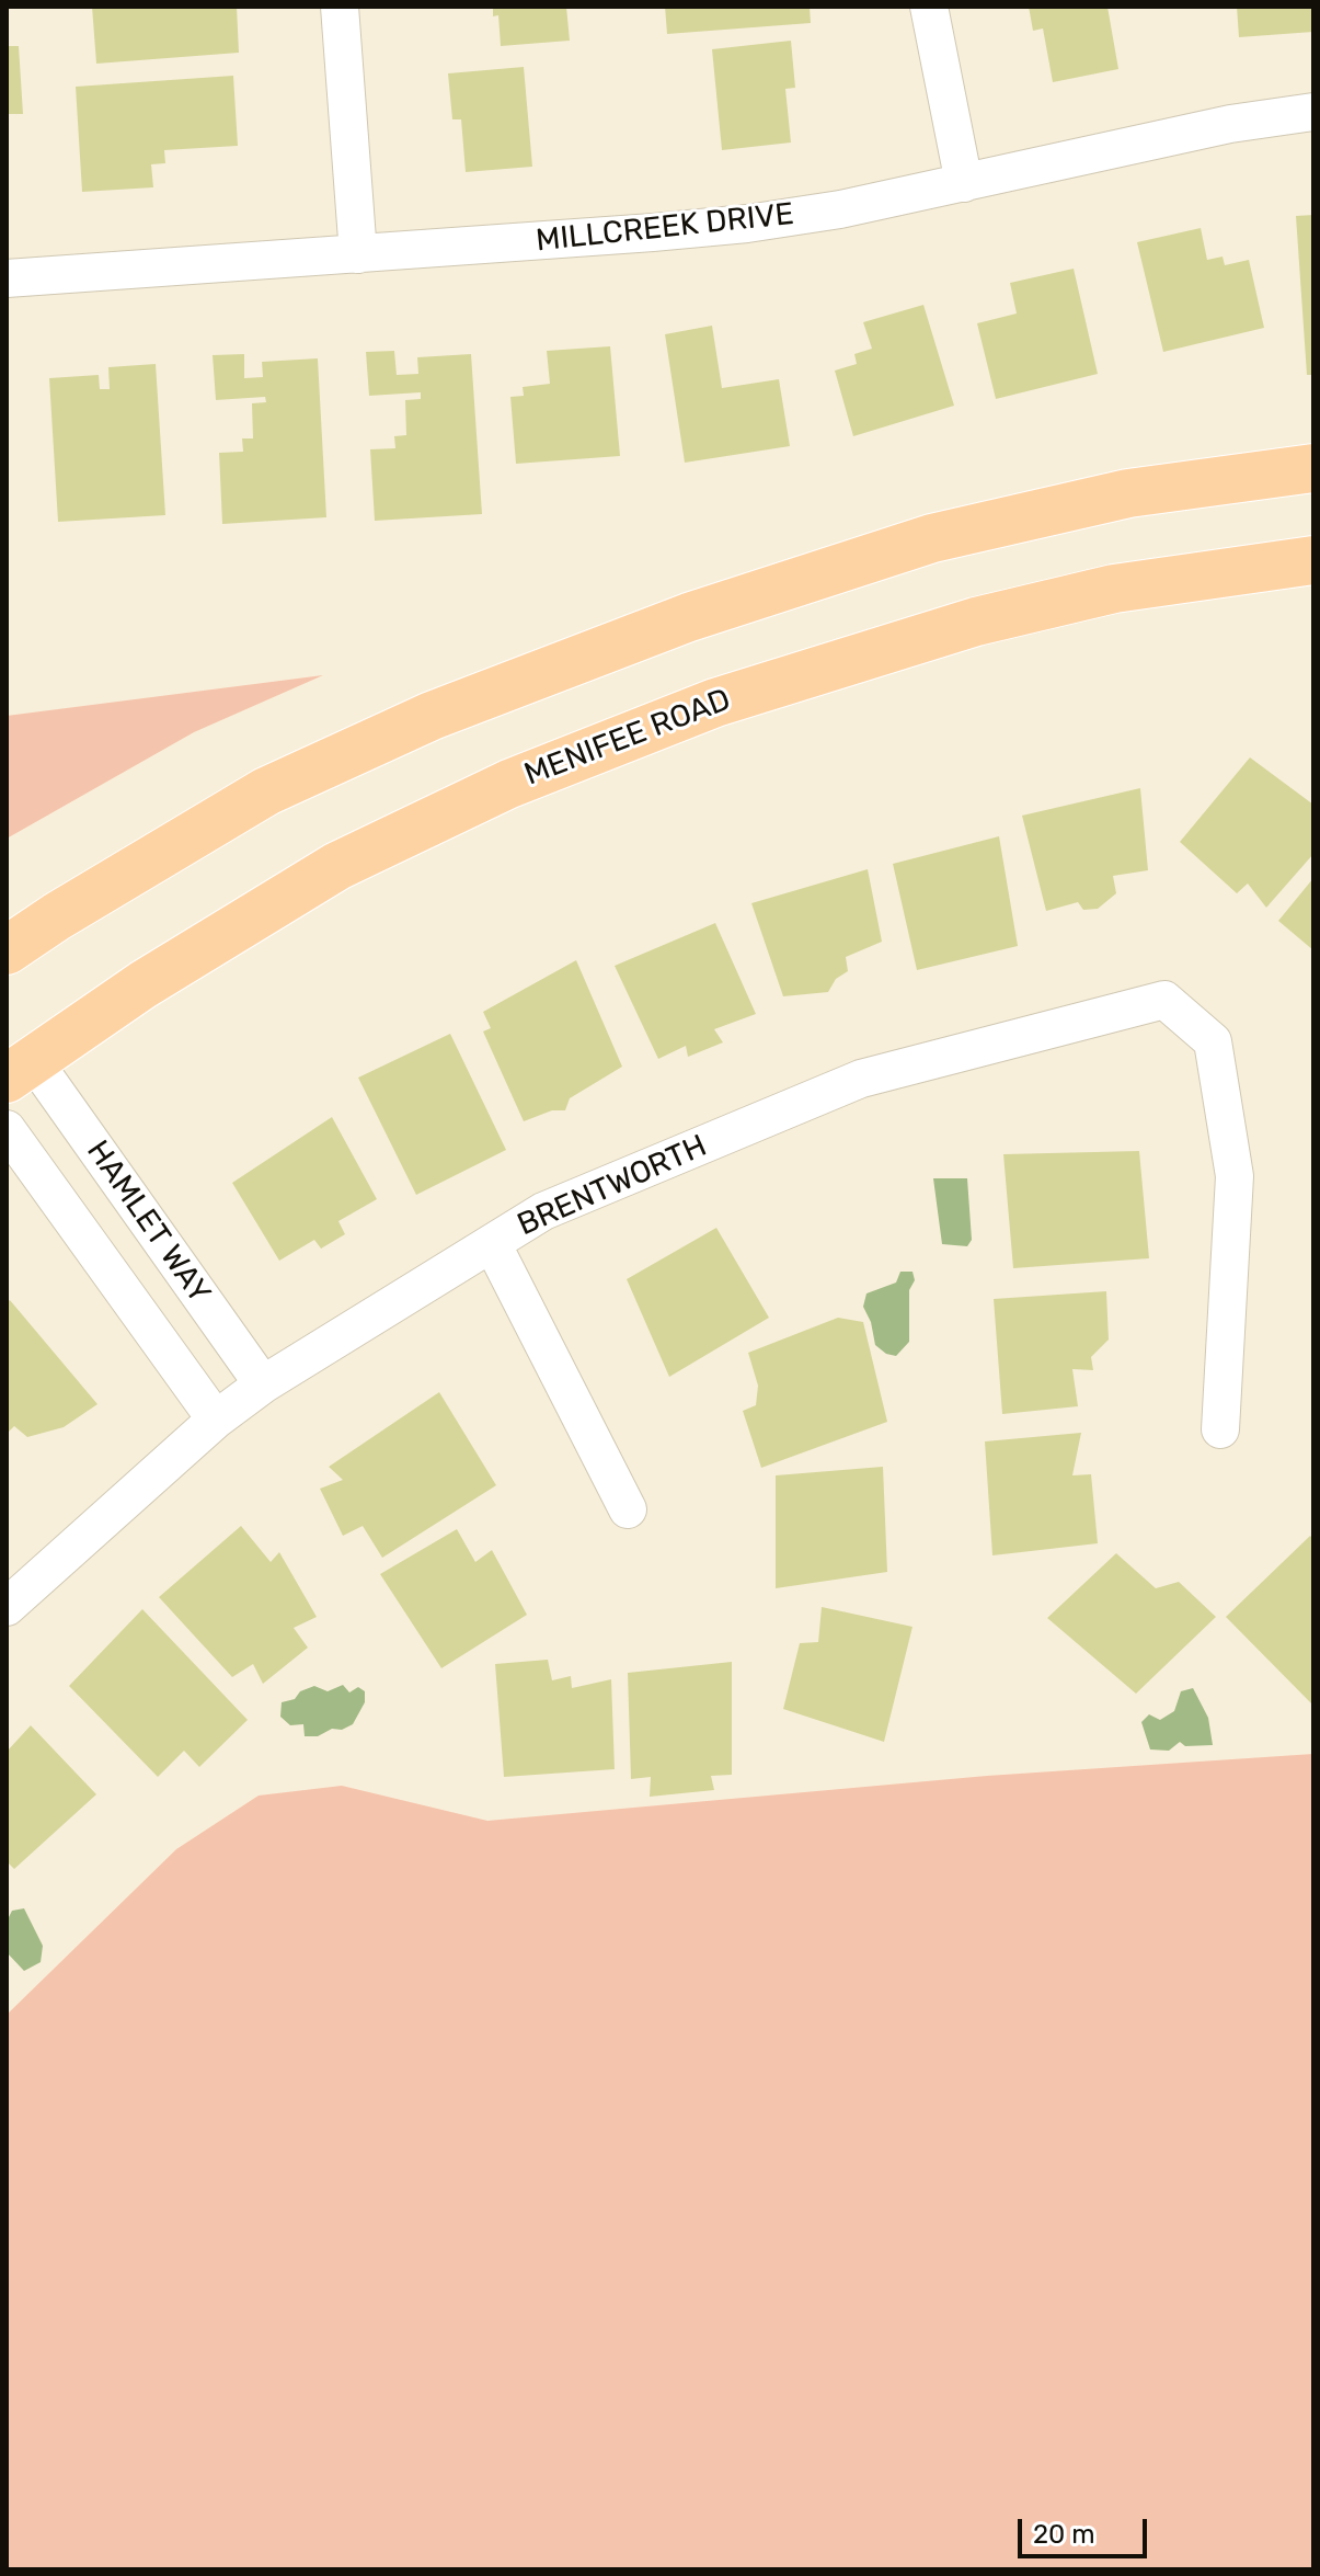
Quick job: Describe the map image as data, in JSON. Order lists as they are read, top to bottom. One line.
{"streets":{"main road":["MENIFEE ROAD"],"street":["MILLCREEK DRIVE","BRENTWORTH","HAMLET WAY"]},"crossings":[["MENIFEE ROAD","HAMLET WAY"],["BRENTWORTH","HAMLET WAY"]],"scale_bar":"20 m"}
